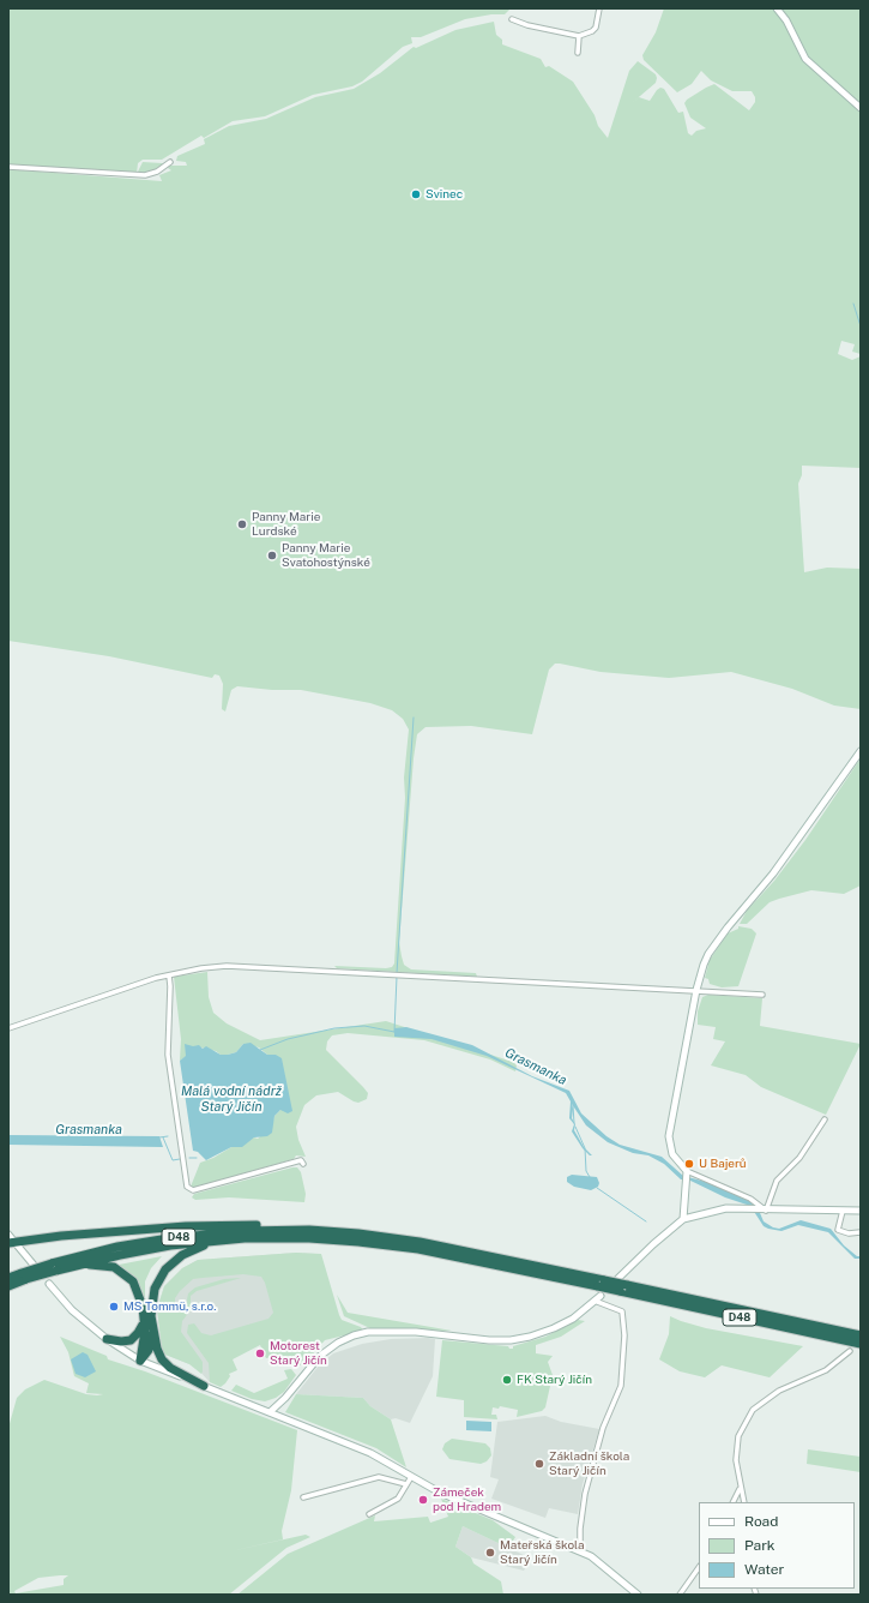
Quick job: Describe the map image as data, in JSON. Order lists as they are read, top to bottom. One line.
{"streets":{"highway":["D48"]},"water":["Grasmanka","Malá vodní nádrž Starý Jičín"],"places":["Svinec","Panny Marie Lurdské","Panny Marie Svatohostýnské","U Bajerů","MS Tommü, s.r.o.","Motorest Starý Jičín","FK Starý Jičín","Základní škola Starý Jičín","Zámeček pod Hradem","Mateřská škola Starý Jičín"],"legend":["Road","Park","Water"]}
